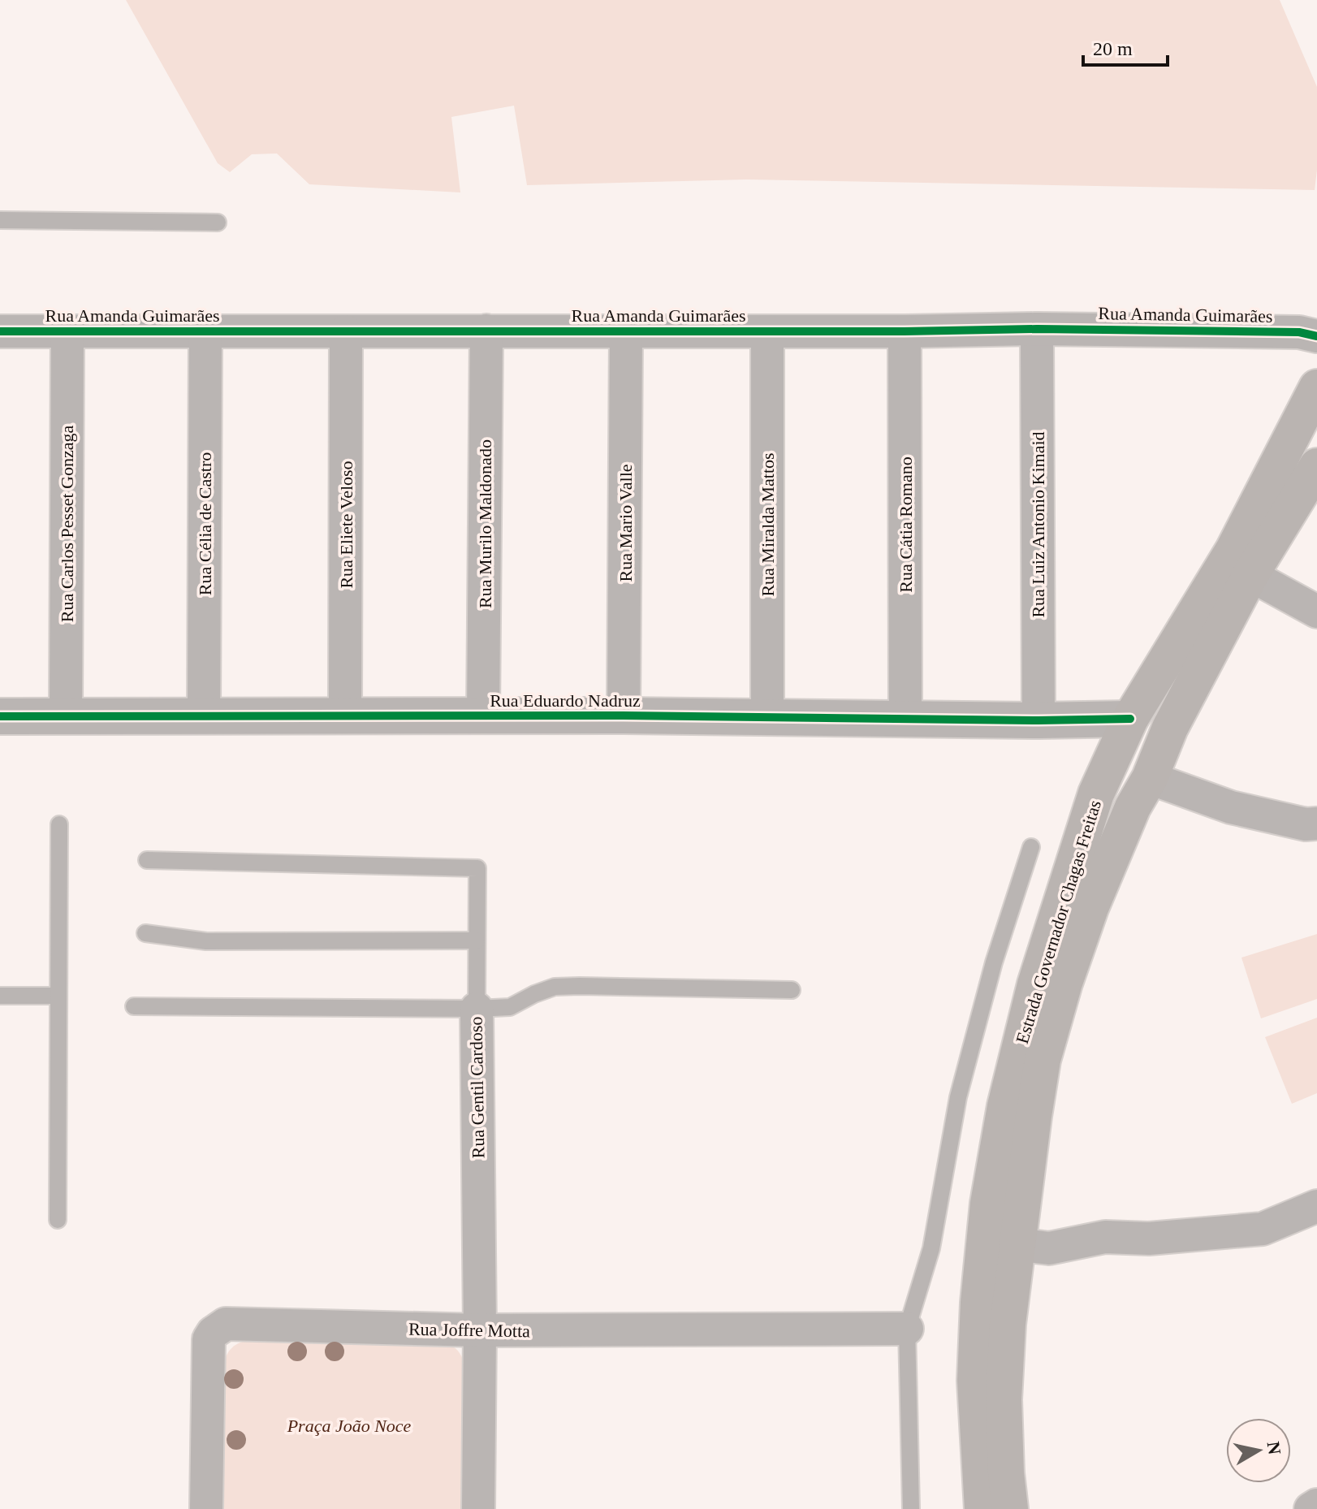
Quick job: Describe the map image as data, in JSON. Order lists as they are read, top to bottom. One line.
{"streets":{"main road":["Estrada Governador Chagas Freitas"],"street":["Rua Amanda Guimarães","Rua Mario Valle","Rua Carlos Pesset Gonzaga","Rua Célia de Castro","Rua Murilo Maldonado","Rua Eliete Veloso","Rua Miralda Mattos","Rua Cátia Romano","Rua Luiz Antonio Kimaid","Rua Eduardo Nadruz","Rua Gentil Cardoso","Rua Joffre Motta"]},"crossings":[["Rua Amanda Guimarães","Rua Mario Valle"],["Rua Amanda Guimarães","Rua Carlos Pesset Gonzaga"],["Rua Amanda Guimarães","Rua Célia de Castro"],["Rua Amanda Guimarães","Rua Murilo Maldonado"],["Rua Amanda Guimarães","Rua Eliete Veloso"],["Rua Amanda Guimarães","Rua Miralda Mattos"],["Rua Amanda Guimarães","Rua Cátia Romano"],["Rua Amanda Guimarães","Rua Luiz Antonio Kimaid"],["Rua Mario Valle","Rua Eduardo Nadruz"],["Rua Carlos Pesset Gonzaga","Rua Eduardo Nadruz"],["Rua Célia de Castro","Rua Eduardo Nadruz"],["Rua Murilo Maldonado","Rua Eduardo Nadruz"],["Rua Eliete Veloso","Rua Eduardo Nadruz"],["Rua Miralda Mattos","Rua Eduardo Nadruz"],["Rua Cátia Romano","Rua Eduardo Nadruz"],["Rua Luiz Antonio Kimaid","Rua Eduardo Nadruz"],["Rua Eduardo Nadruz","Estrada Governador Chagas Freitas"],["Rua Gentil Cardoso","Rua Joffre Motta"]],"parks":["Praça João Noce"],"scale_bar":"20 m","north":"right"}
